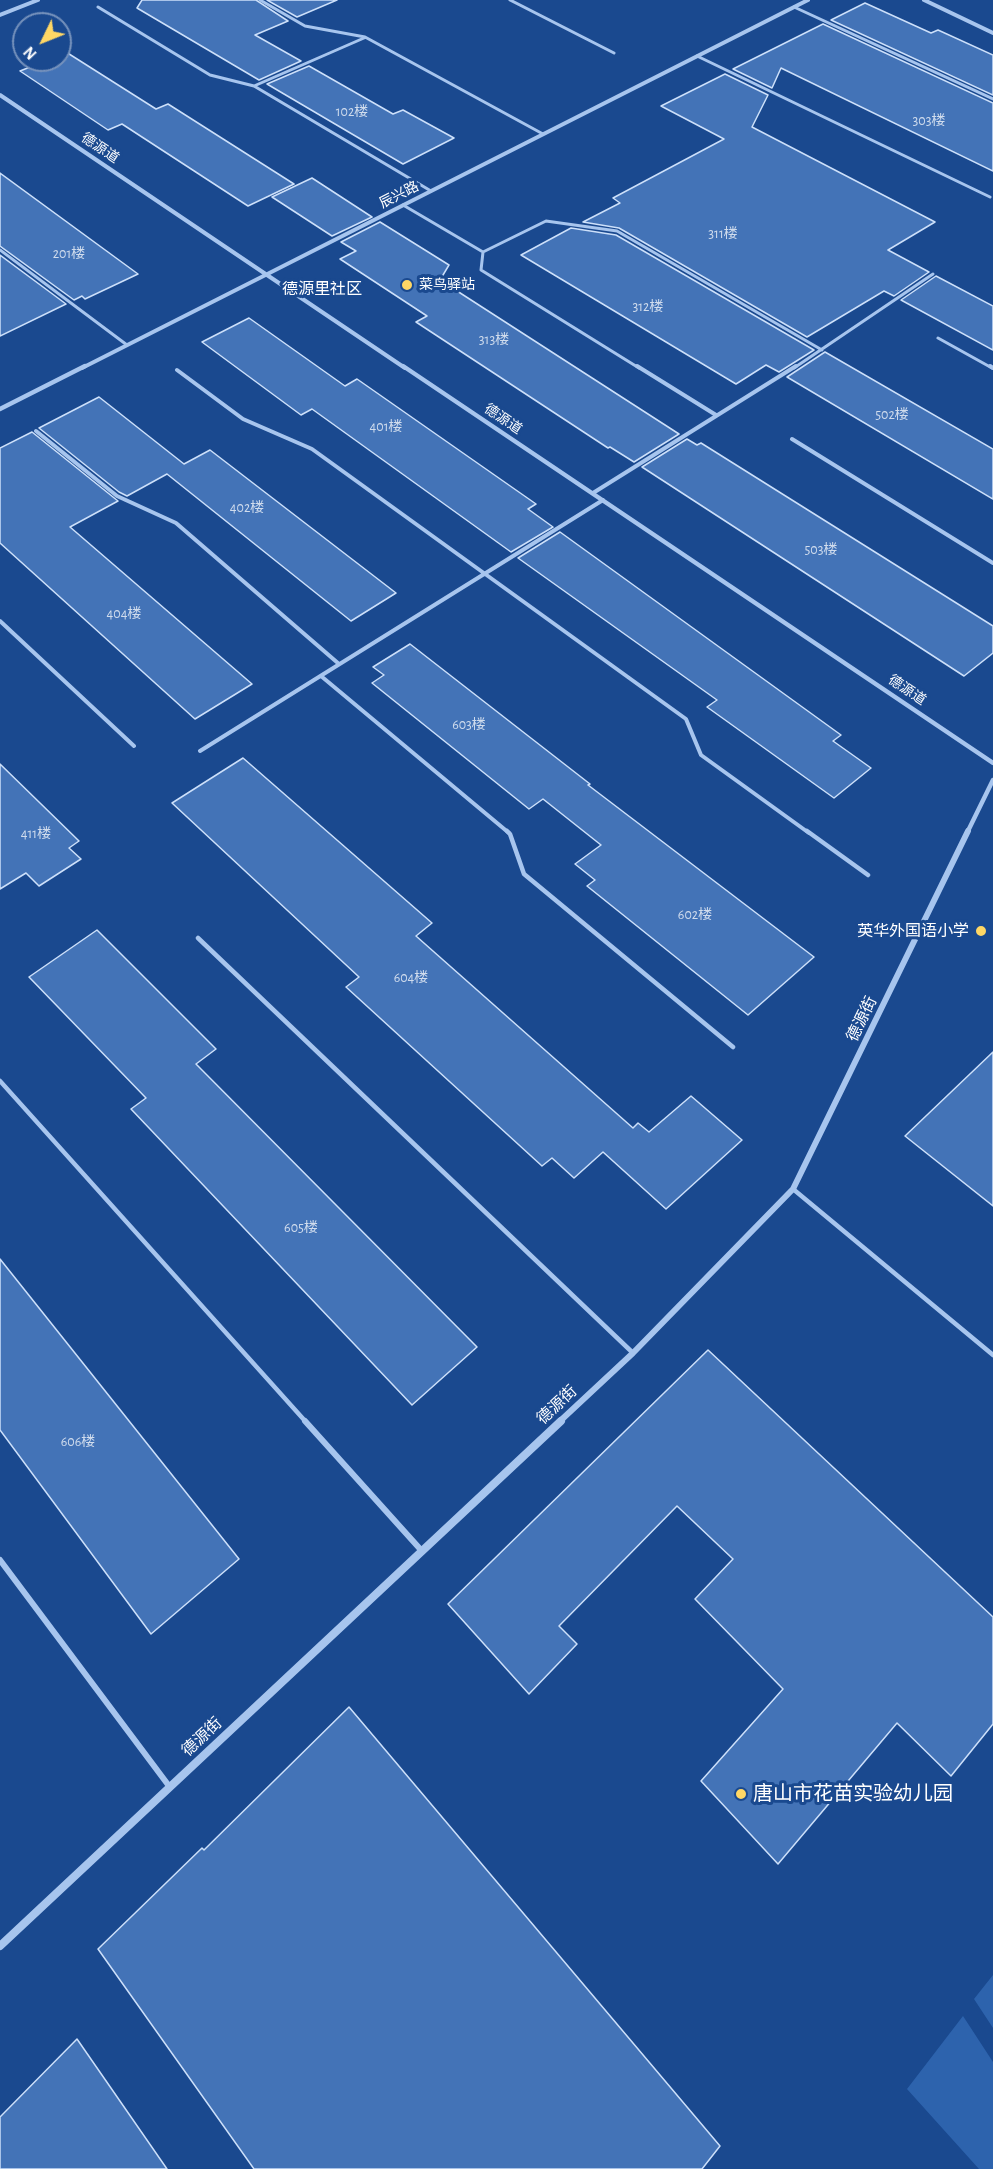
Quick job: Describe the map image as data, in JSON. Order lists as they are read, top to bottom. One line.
{"streets":{"street":["德源道","辰兴路","德源街"]},"crossings":[["德源道","辰兴路"]],"districts":["德源里社区"],"places":["菜鸟驿站","英华外国语小学","唐山市花苗实验幼儿园"],"house_numbers":["102楼","303楼","311楼","201楼","312楼","313楼","502楼","401楼","402楼","503楼","404楼","603楼","411楼","602楼","604楼","605楼","606楼"],"north":"bottom left"}
